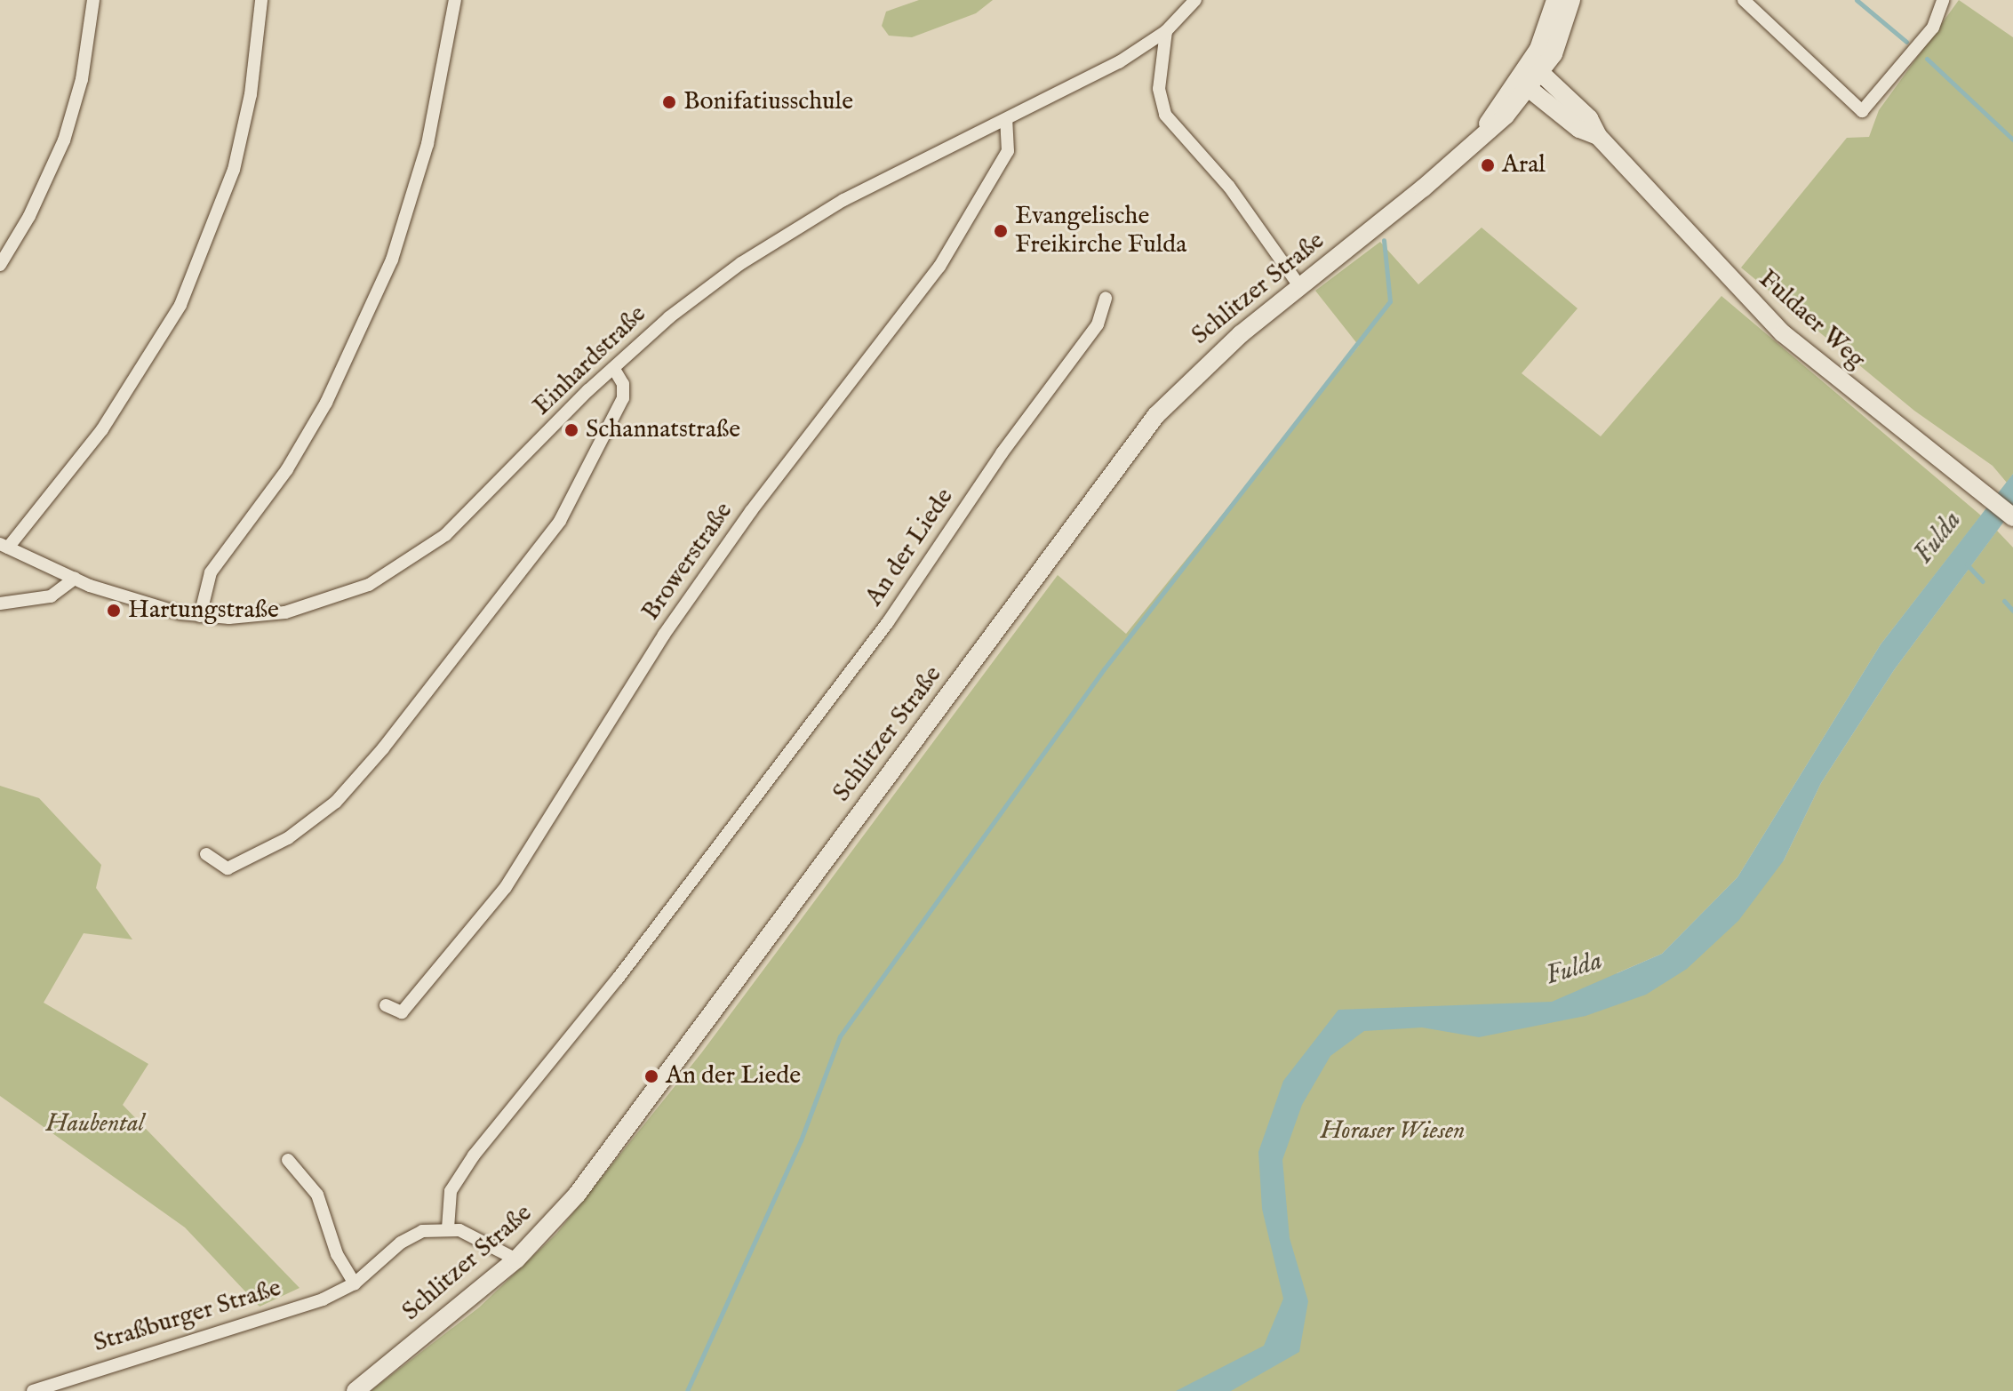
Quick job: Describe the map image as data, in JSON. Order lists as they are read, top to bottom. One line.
{"streets":{"main road":["Schlitzer Straße","Fuldaer Weg"],"street":["Einhardstraße","An der Liede","Browerstraße","Straßburger Straße"]},"crossings":[["Schlitzer Straße","Fuldaer Weg"],["Schlitzer Straße","Straßburger Straße"],["Einhardstraße","Browerstraße"],["An der Liede","Straßburger Straße"]],"water":["Fulda"],"parks":["Haubental","Horaser Wiesen"],"places":["Bonifatiusschule","Aral","Evangelische Freikirche Fulda","Schannatstraße","Hartungstraße","An der Liede"]}
